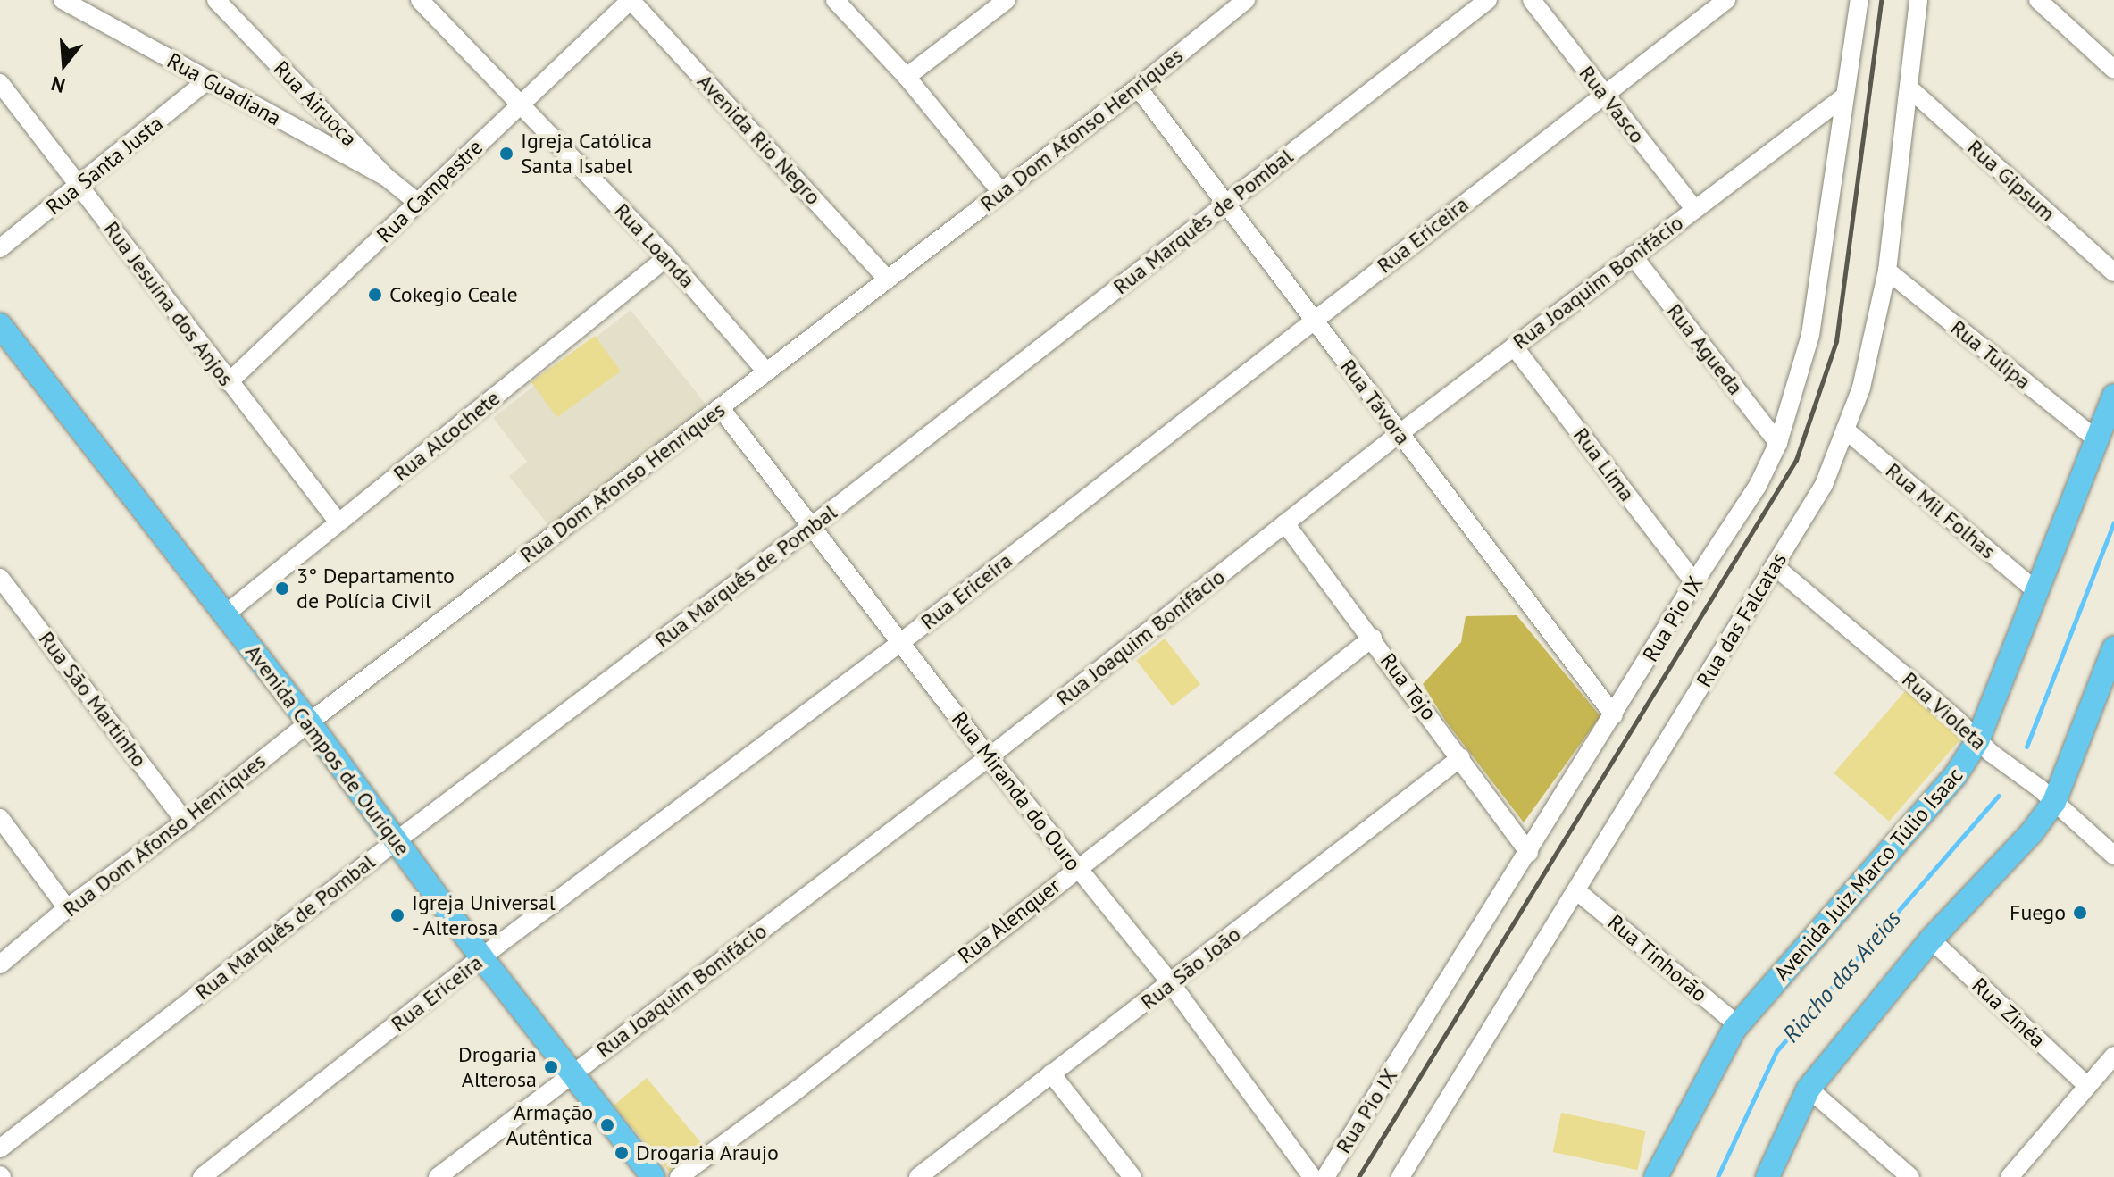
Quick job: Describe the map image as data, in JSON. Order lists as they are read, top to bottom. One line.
{"streets":{"main road":["Avenida Campos de Ourique","Avenida Juiz Marco Túlio Isaac"],"street":["Rua Guadiana","Rua Airuoca","Rua Vasco","Rua Dom Afonso Henriques","Avenida Rio Negro","Rua Santa Justa","Rua Gipsum","Rua Campestre","Rua Marquês de Pombal","Rua Ericeira","Rua Loanda","Rua Joaquim Bonifácio","Rua Jesuína dos Anjos","Rua Agueda","Rua Tulipa","Rua Távora","Rua Alcochete","Rua Lima","Rua Mil Folhas","Rua Pio IX","Rua das Falcatas","Rua Tejo","Rua São Martinho","Rua Violeta","Rua Miranda do Ouro","Rua Alenquer","Rua Tinhorão","Rua São João","Rua Zinéa"]},"crossings":[["Rua Guadiana","Rua Airuoca"],["Rua Guadiana","Rua Santa Justa"],["Rua Airuoca","Rua Campestre"],["Rua Vasco","Rua Ericeira"],["Rua Vasco","Rua Joaquim Bonifácio"],["Rua Dom Afonso Henriques","Avenida Rio Negro"],["Rua Dom Afonso Henriques","Rua Loanda"],["Rua Dom Afonso Henriques","Rua Távora"],["Rua Dom Afonso Henriques","Rua São Martinho"],["Rua Dom Afonso Henriques","Avenida Campos de Ourique"],["Rua Dom Afonso Henriques","Rua Miranda do Ouro"],["Avenida Rio Negro","Rua Campestre"],["Rua Santa Justa","Rua Jesuína dos Anjos"],["Rua Gipsum","Rua das Falcatas"],["Rua Campestre","Rua Loanda"],["Rua Campestre","Rua Jesuína dos Anjos"],["Rua Marquês de Pombal","Rua Távora"],["Rua Marquês de Pombal","Avenida Campos de Ourique"],["Rua Marquês de Pombal","Rua Miranda do Ouro"],["Rua Ericeira","Rua Távora"],["Rua Ericeira","Avenida Campos de Ourique"],["Rua Ericeira","Rua Miranda do Ouro"],["Rua Loanda","Rua Alcochete"],["Rua Joaquim Bonifácio","Rua Agueda"],["Rua Joaquim Bonifácio","Rua Távora"],["Rua Joaquim Bonifácio","Rua Lima"],["Rua Joaquim Bonifácio","Rua Pio IX"],["Rua Joaquim Bonifácio","Rua Tejo"],["Rua Joaquim Bonifácio","Avenida Campos de Ourique"],["Rua Joaquim Bonifácio","Rua Miranda do Ouro"],["Rua Jesuína dos Anjos","Rua Alcochete"],["Rua Agueda","Rua Pio IX"],["Rua Tulipa","Rua das Falcatas"],["Rua Tulipa","Avenida Juiz Marco Túlio Isaac"],["Rua Távora","Rua Pio IX"],["Rua Alcochete","Avenida Campos de Ourique"],["Rua Lima","Rua Pio IX"],["Rua Mil Folhas","Rua das Falcatas"],["Rua Mil Folhas","Avenida Juiz Marco Túlio Isaac"],["Rua Pio IX","Rua Tejo"],["Rua das Falcatas","Rua Violeta"],["Rua das Falcatas","Rua Tinhorão"],["Rua Tejo","Rua Alenquer"],["Rua Tejo","Rua São João"],["Rua Violeta","Avenida Juiz Marco Túlio Isaac"],["Rua Miranda do Ouro","Rua Alenquer"],["Rua Miranda do Ouro","Rua São João"],["Avenida Juiz Marco Túlio Isaac","Rua Tinhorão"]],"water":["Riacho das Areias"],"places":["Igreja Católica Santa Isabel","Cokegio Ceale","3° Departamento de Polícia Civil","Fuego","Igreja Universal - Alterosa","Drogaria Alterosa","Armação Autêntica","Drogaria Araujo"],"north":"bottom"}
